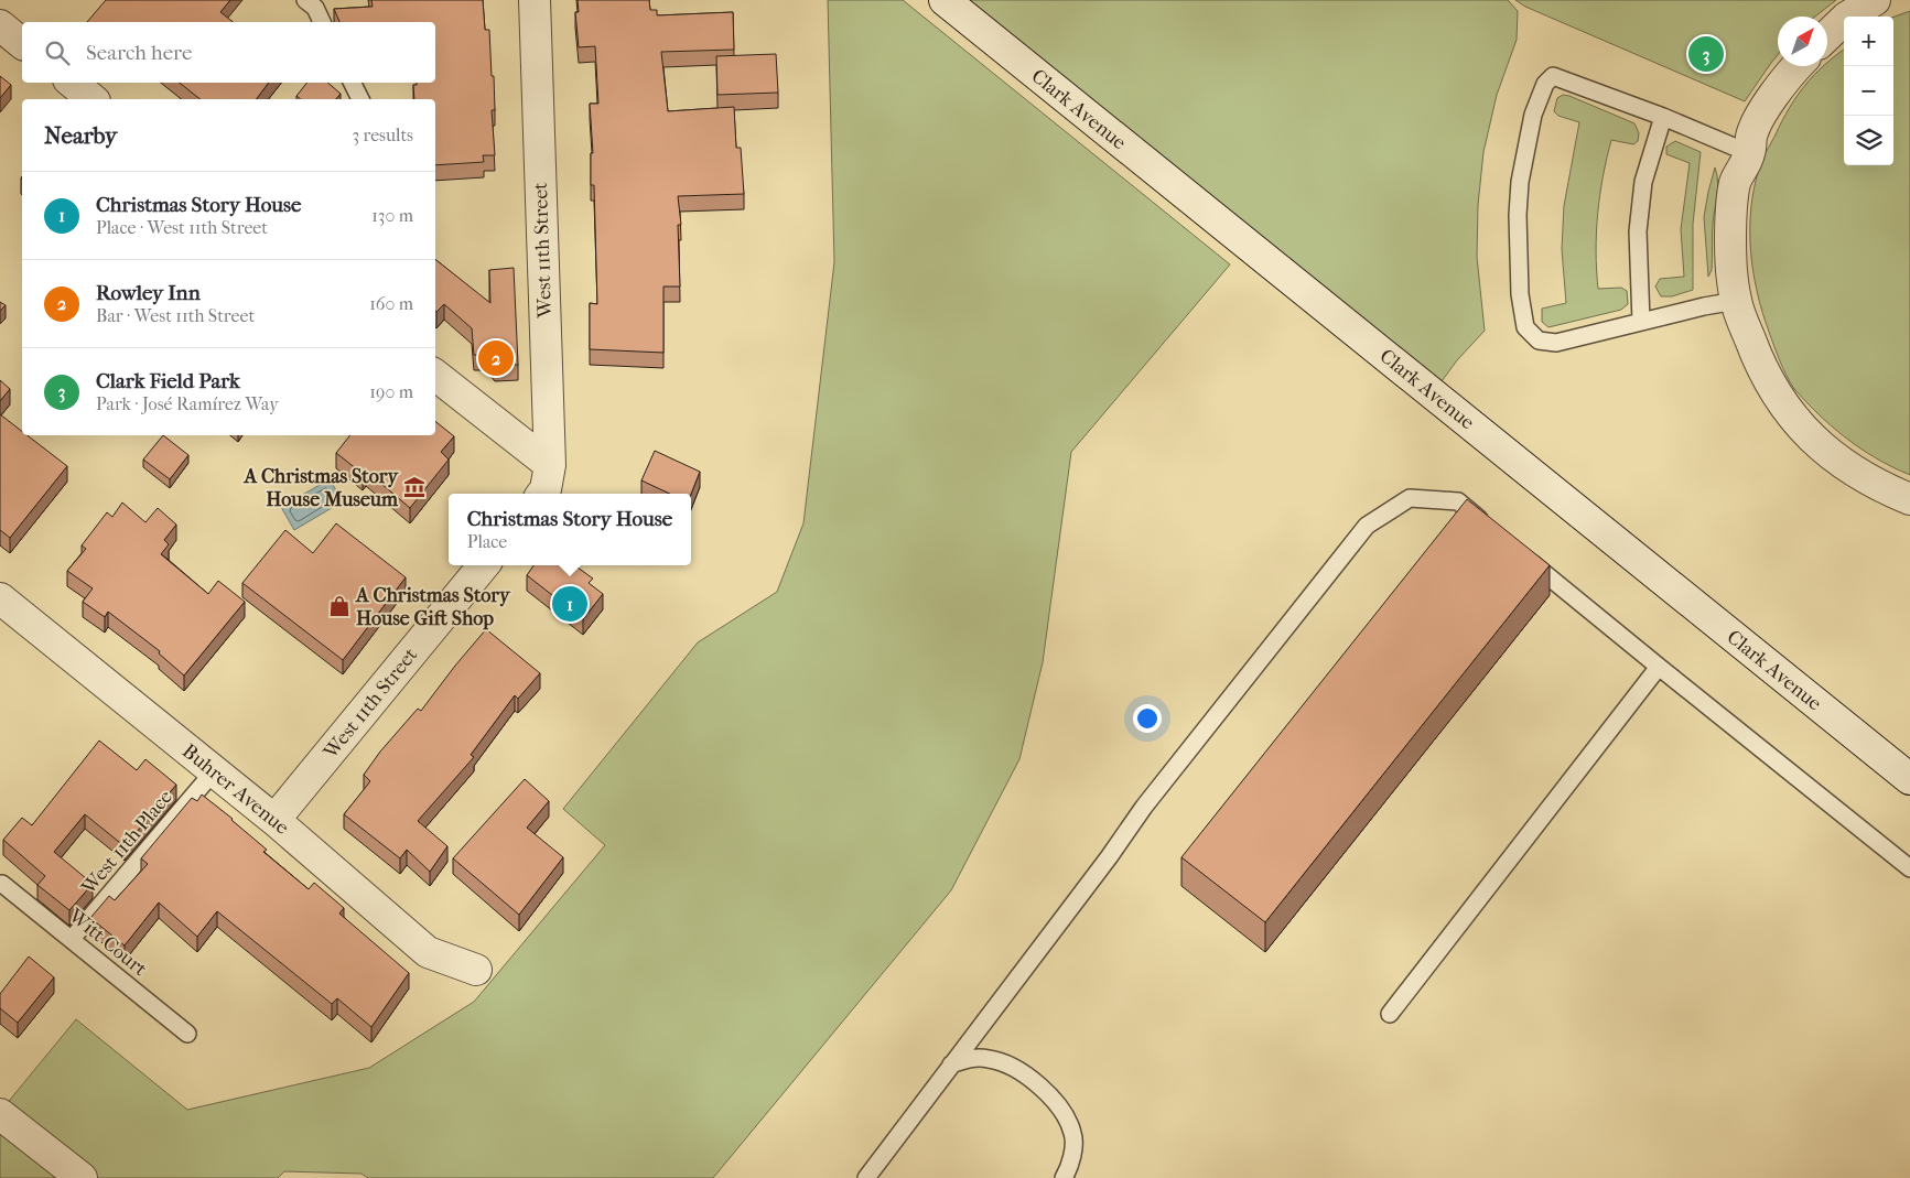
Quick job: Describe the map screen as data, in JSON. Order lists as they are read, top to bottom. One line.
{"streets":{"street":["Clark Avenue","West 11th Street","Buhrer Avenue"],"lane":["West 11th Place","Witt Court"]},"crossings":[["West 11th Street","Buhrer Avenue"],["Buhrer Avenue","West 11th Place"],["West 11th Place","Witt Court"]],"places":{"museum":["A Christmas Story House Museum"],"shop":["A Christmas Story House Gift Shop"]},"north":"top right","page":{"map_buttons":["+","−"],"search":"Search here","pins":["3","2","1"],"heading":["Nearby","3 results"],"list":[{"mark":"1","name":"Christmas Story House","note":"Place · West 11th Street","value":"130 m"},{"mark":"2","name":"Rowley Inn","note":"Bar · West 11th Street","value":"160 m"},{"mark":"3","name":"Clark Field Park","note":"Park · José Ramírez Way","value":"190 m"}],"popup":["Christmas Story House","Place"]}}
